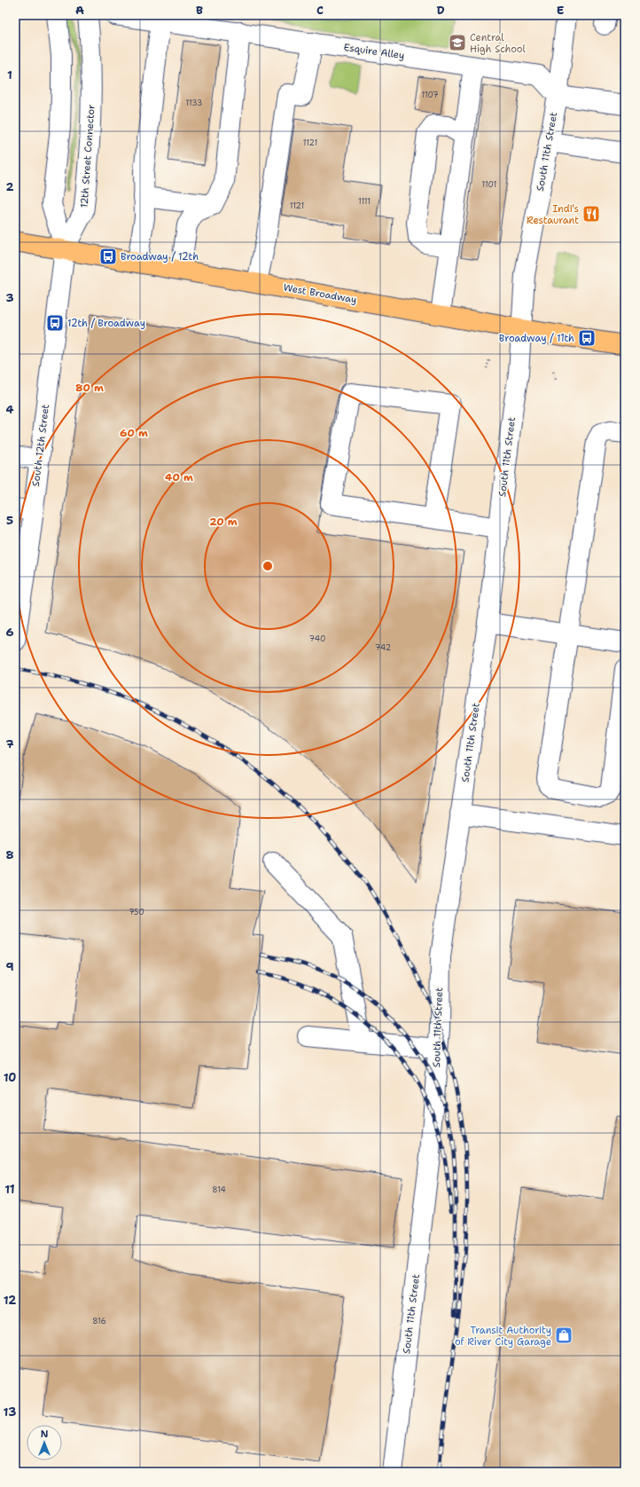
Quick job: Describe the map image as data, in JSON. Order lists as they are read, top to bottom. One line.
{"streets":{"main road":["West Broadway"],"street":["Esquire Alley","South 11th Street","12th Street Connector","South 12th Street"]},"crossings":[["Esquire Alley","South 11th Street"],["South 11th Street","West Broadway"],["12th Street Connector","West Broadway"],["12th Street Connector","South 12th Street"],["West Broadway","South 12th Street"]],"places":{"school or university":["Central High School"],"restaurant":["Indi's Restaurant"],"bus stop":["Broadway / 12th","12th / Broadway","Broadway / 11th"],"shop":["Transit Authority of River City Garage"]},"house_numbers":["1107","1133","1121","1101","1111","1121","740","742","750","814","816"],"north":"top","grid":{"columns":["A","B","C","D","E"],"rows":["1","2","3","4","5","6","7","8","9","10","11","12","13"]},"rings":["80 m","60 m","40 m","20 m"]}
